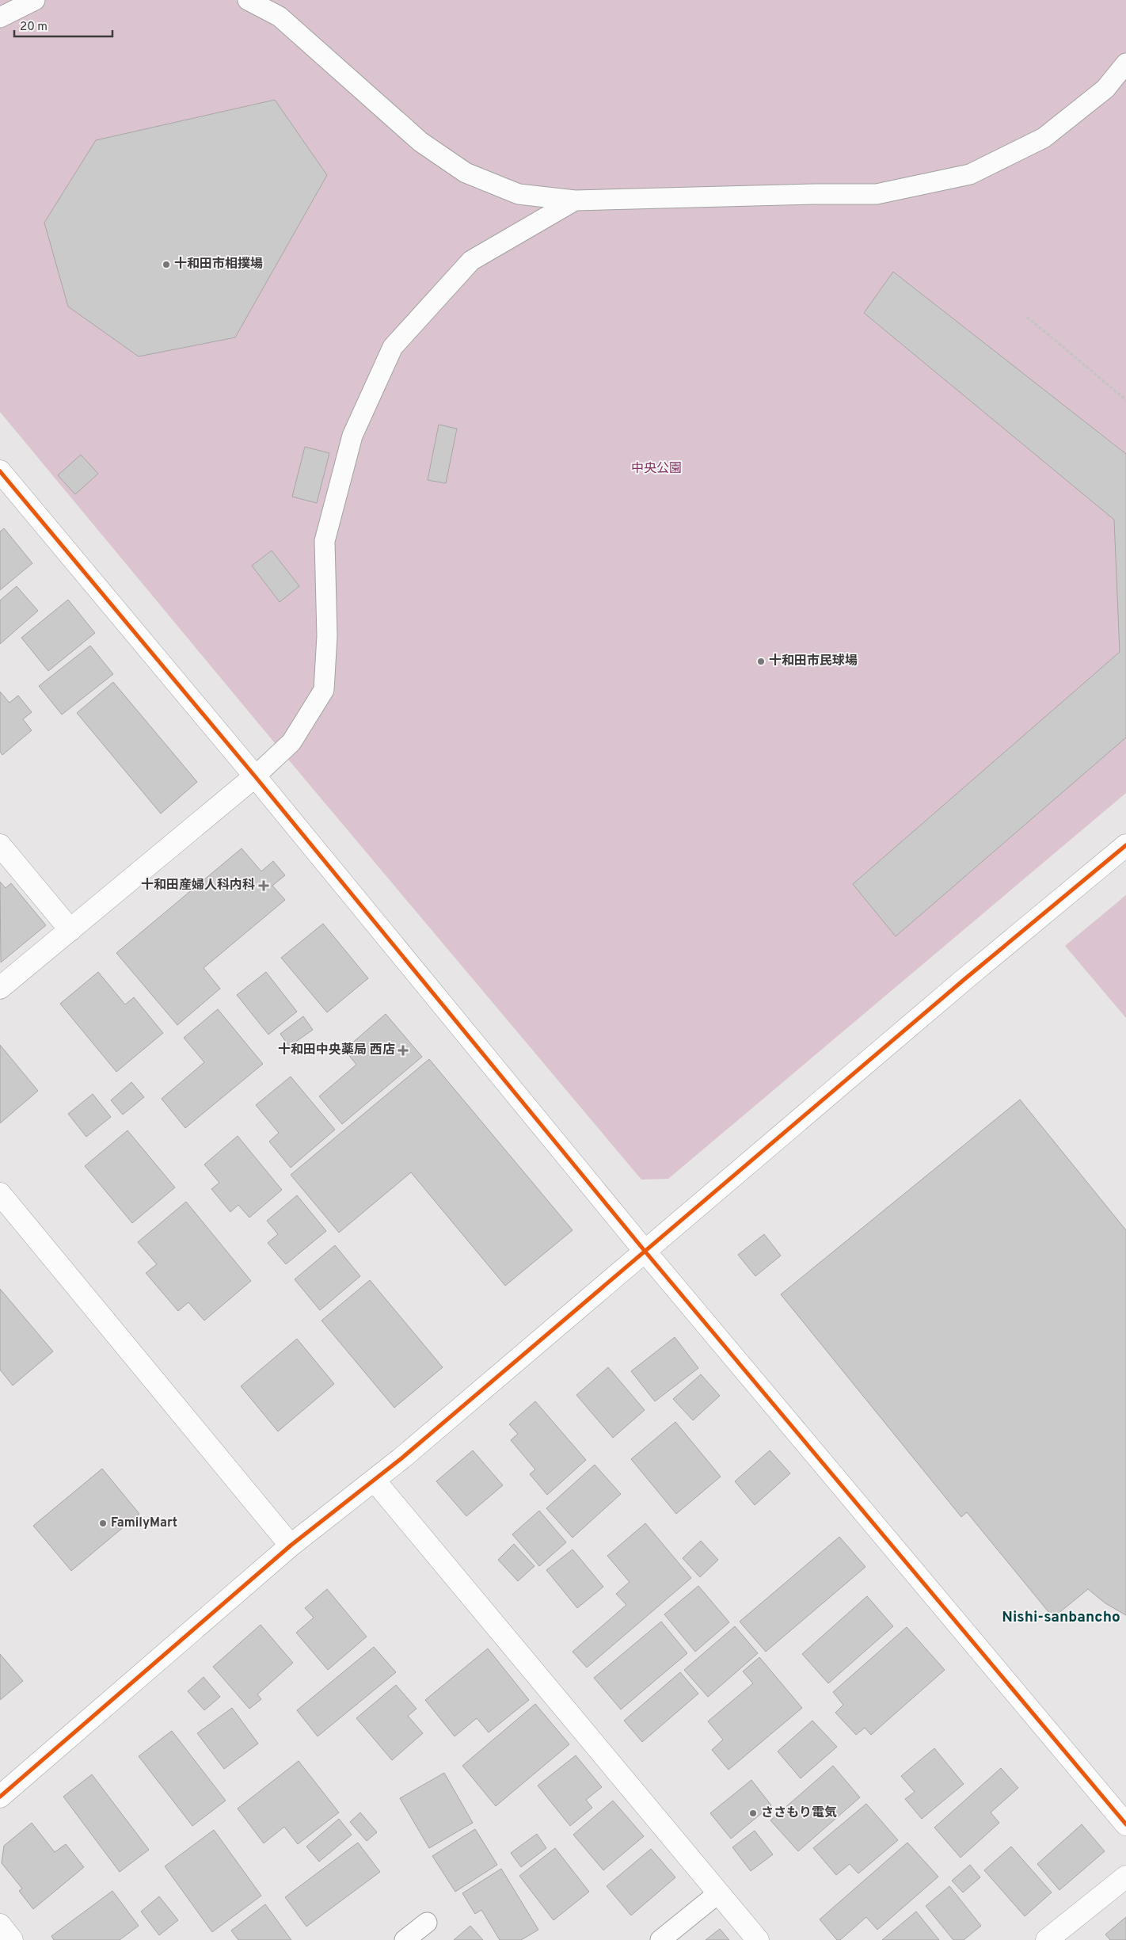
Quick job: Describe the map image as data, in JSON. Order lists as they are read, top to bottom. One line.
{"districts":["Nishi-sanbancho"],"parks":["中央公園"],"places":{"other":["十和田市相撲場","十和田市民球場","FamilyMart","ささもり電気"],"health":["十和田産婦人科内科","十和田中央薬局 西店"]},"scale_bar":"20 m"}
